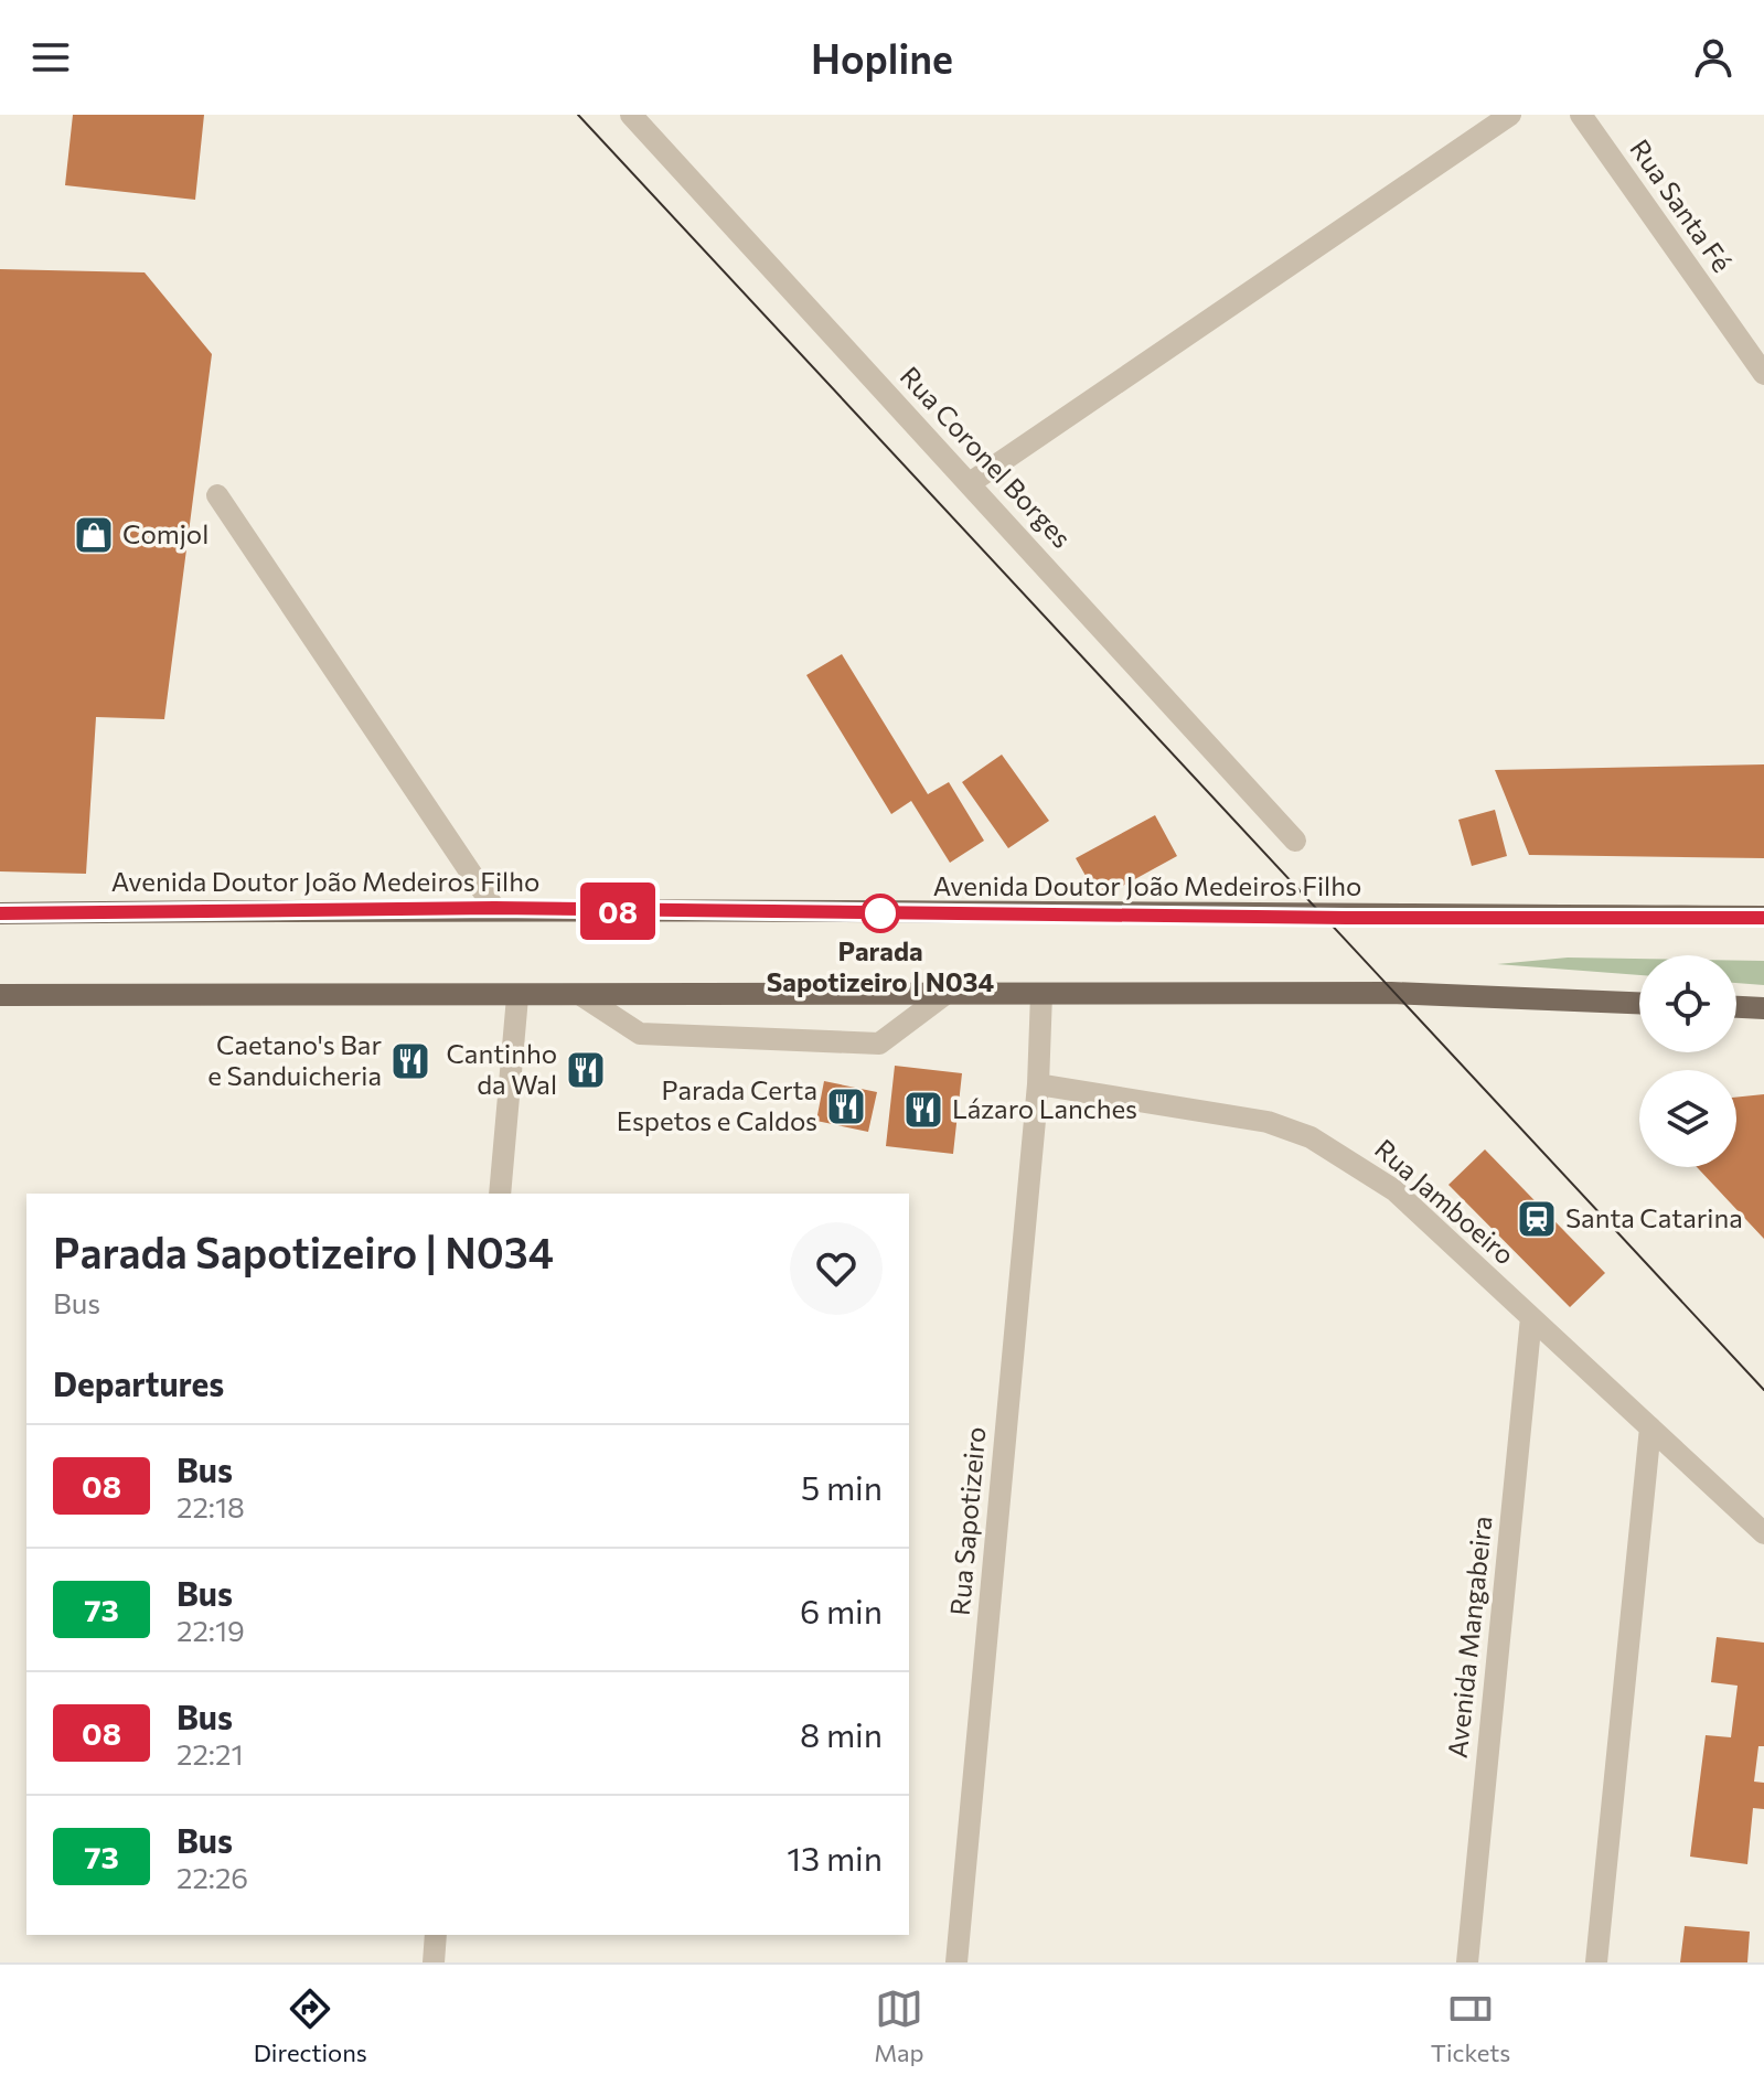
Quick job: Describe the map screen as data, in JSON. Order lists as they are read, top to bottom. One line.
{"streets":{"main road":["Avenida Doutor João Medeiros Filho"],"street":["Rua Santa Fé","Rua Coronel Borges","Rua Jamboeiro","Rua Sapotizeiro","Avenida Mangabeira"]},"crossings":[["Rua Jamboeiro","Rua Sapotizeiro"],["Rua Jamboeiro","Avenida Mangabeira"]],"places":{"shop":["Comjol"],"other":["Parada Sapotizeiro | N034"],"restaurant":["Caetano's Bar e Sanduicheria","Cantinho da Wal","Parada Certa Espetos e Caldos","Lázaro Lanches"],"station":["Santa Catarina"]},"lines":["bus line 08"],"page":{"header":"Hopline","on_map":"08","heading":[["Parada Sapotizeiro | N034","Bus"],"Departures"],"list":[{"mark":"08","name":"Bus","note":"22:18","value":"5 min"},{"mark":"73","name":"Bus","note":"22:19","value":"6 min"},{"mark":"08","name":"Bus","note":"22:21","value":"8 min"},{"mark":"73","name":"Bus","note":"22:26","value":"13 min"}],"tabs":["Directions","Map","Tickets"]}}
